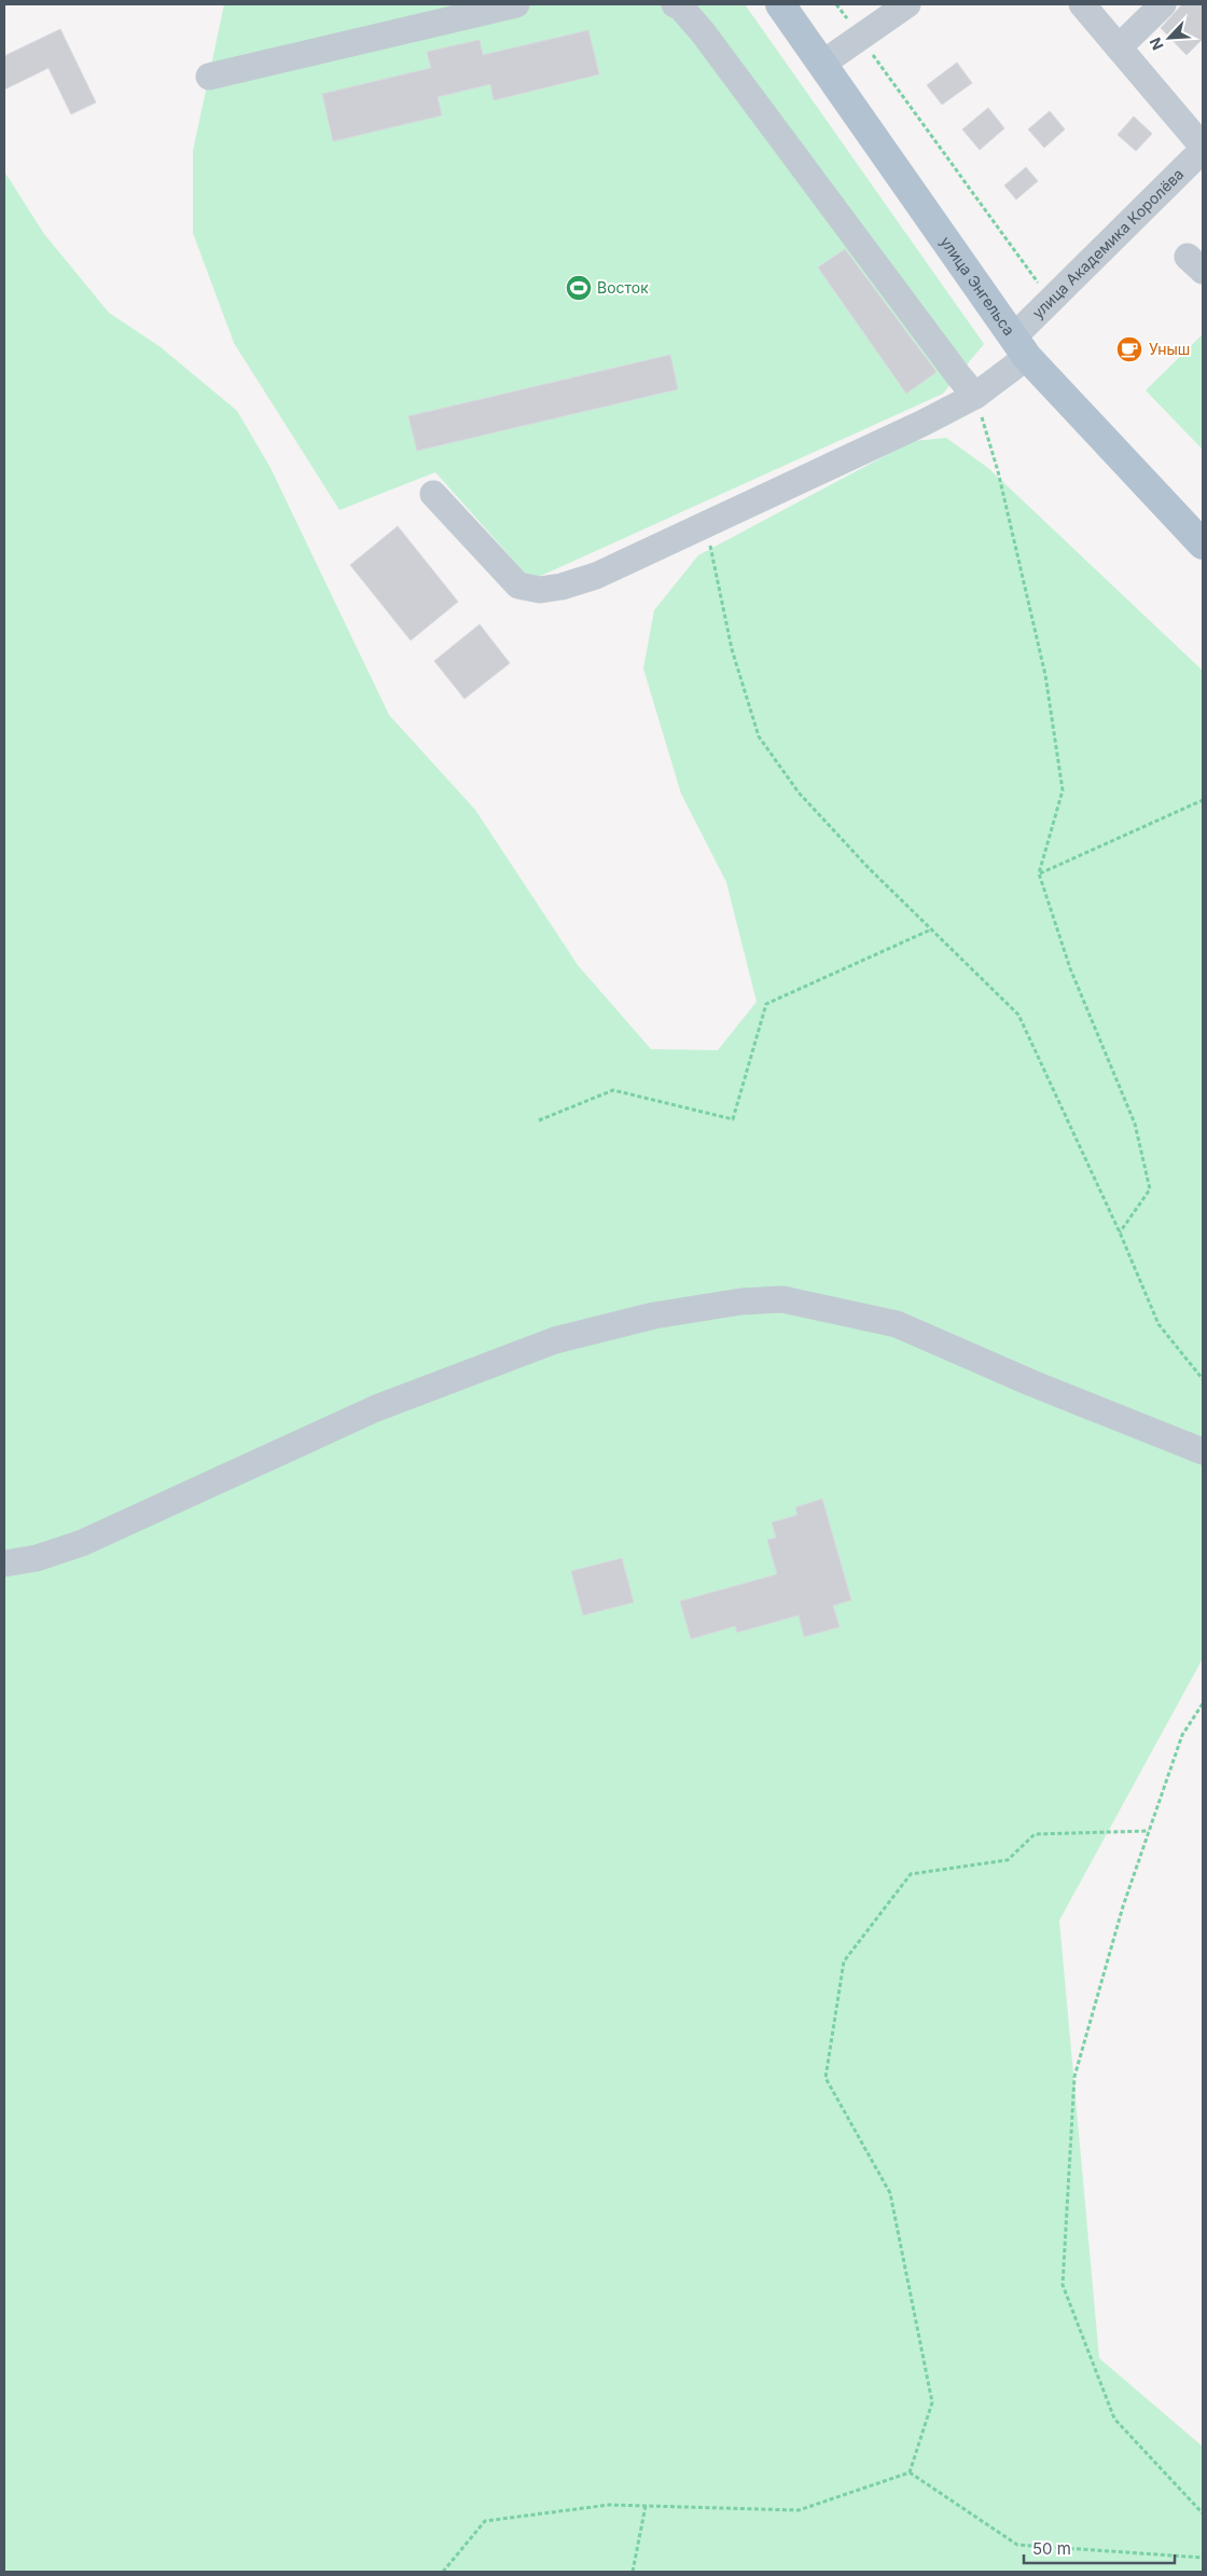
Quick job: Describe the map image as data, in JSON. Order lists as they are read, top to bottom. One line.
{"streets":{"main road":["улица Энгельса"],"street":["улица Академика Королёва"]},"crossings":[["улица Академика Королёва","улица Энгельса"]],"places":{"sports":["Восток"],"cafe":["Уныш"]},"scale_bar":"50 m","north":"bottom left"}
